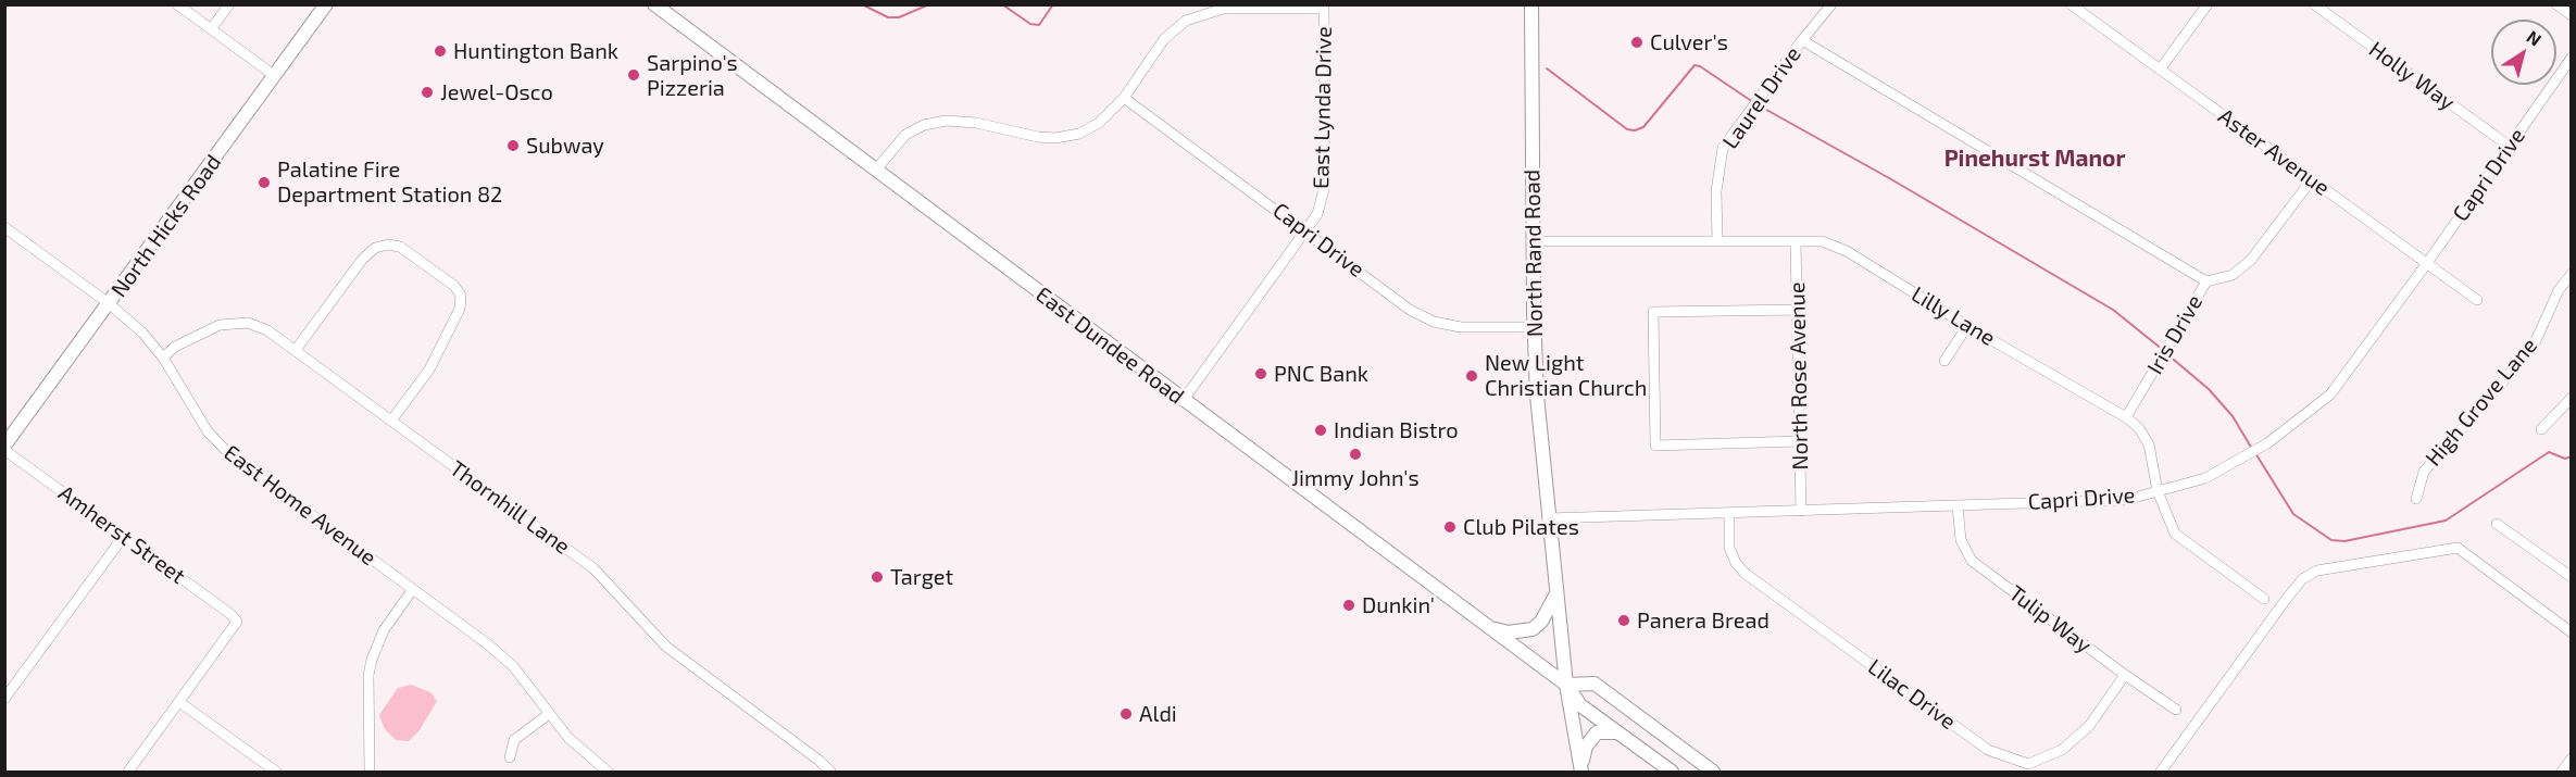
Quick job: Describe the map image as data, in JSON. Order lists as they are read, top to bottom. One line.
{"streets":{"main road":["North Hicks Road","North Rand Road","East Dundee Road"],"street":["Holly Way","Laurel Drive","East Lynda Drive","Aster Avenue","Capri Drive","Lilly Lane","Iris Drive","North Rose Avenue","High Grove Lane","East Home Avenue","Thornhill Lane","Amherst Street","Tulip Way","Lilac Drive"]},"crossings":[["Holly Way","Capri Drive"],["Laurel Drive","Lilly Lane"],["East Lynda Drive","Capri Drive"],["East Lynda Drive","East Dundee Road"],["Aster Avenue","Capri Drive"],["Aster Avenue","Iris Drive"],["Capri Drive","North Rand Road"],["Capri Drive","Lilly Lane"],["Capri Drive","North Rose Avenue"],["Capri Drive","Tulip Way"],["Capri Drive","Lilac Drive"],["North Hicks Road","East Home Avenue"],["North Hicks Road","Amherst Street"],["North Rand Road","Lilly Lane"],["North Rand Road","East Dundee Road"],["Lilly Lane","Iris Drive"],["Lilly Lane","North Rose Avenue"],["East Home Avenue","Thornhill Lane"],["Tulip Way","Lilac Drive"]],"districts":["Pinehurst Manor"],"places":["Culver's","Huntington Bank","Sarpino's Pizzeria","Jewel-Osco","Subway","Palatine Fire Department Station 82","PNC Bank","New Light Christian Church","Indian Bistro","Jimmy John's","Club Pilates","Target","Dunkin'","Panera Bread","Aldi"],"north":"top right"}
